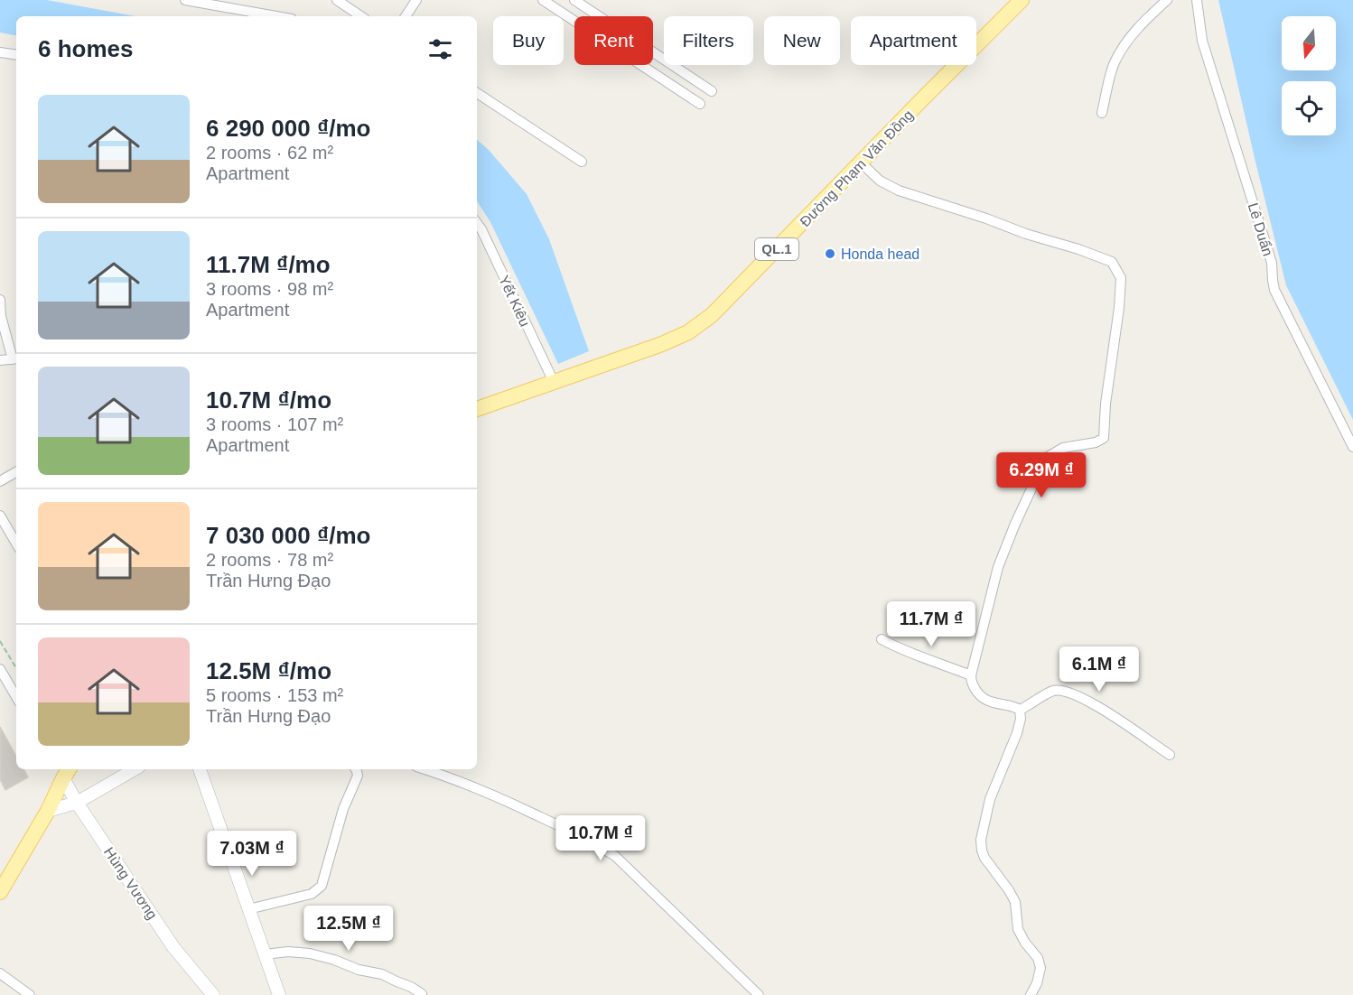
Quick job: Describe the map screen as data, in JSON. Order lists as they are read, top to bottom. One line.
{"streets":{"main road":["Đường Phạm Văn Đồng","QL.1"],"street":["Lê Duẩn","Yết Kiêu","Hùng Vương"]},"crossings":[["Đường Phạm Văn Đồng","Yết Kiêu"]],"places":["Honda head"],"north":"bottom","page":{"chip":["Buy","Rent","Filters","New","Apartment"],"heading":"6 homes","list":[{"name":"6 290 000 ₫/mo","note":"2 rooms · 62 m² · Apartment"},{"name":"11.7M ₫/mo","note":"3 rooms · 98 m² · Apartment"},{"name":"10.7M ₫/mo","note":"3 rooms · 107 m² · Apartment"},{"name":"7 030 000 ₫/mo","note":"2 rooms · 78 m² · Trần Hưng Đạo"},{"name":"12.5M ₫/mo","note":"5 rooms · 153 m² · Trần Hưng Đạo"}],"price":["6.29M ₫","11.7M ₫","6.1M ₫","10.7M ₫","7.03M ₫","12.5M ₫"]}}
